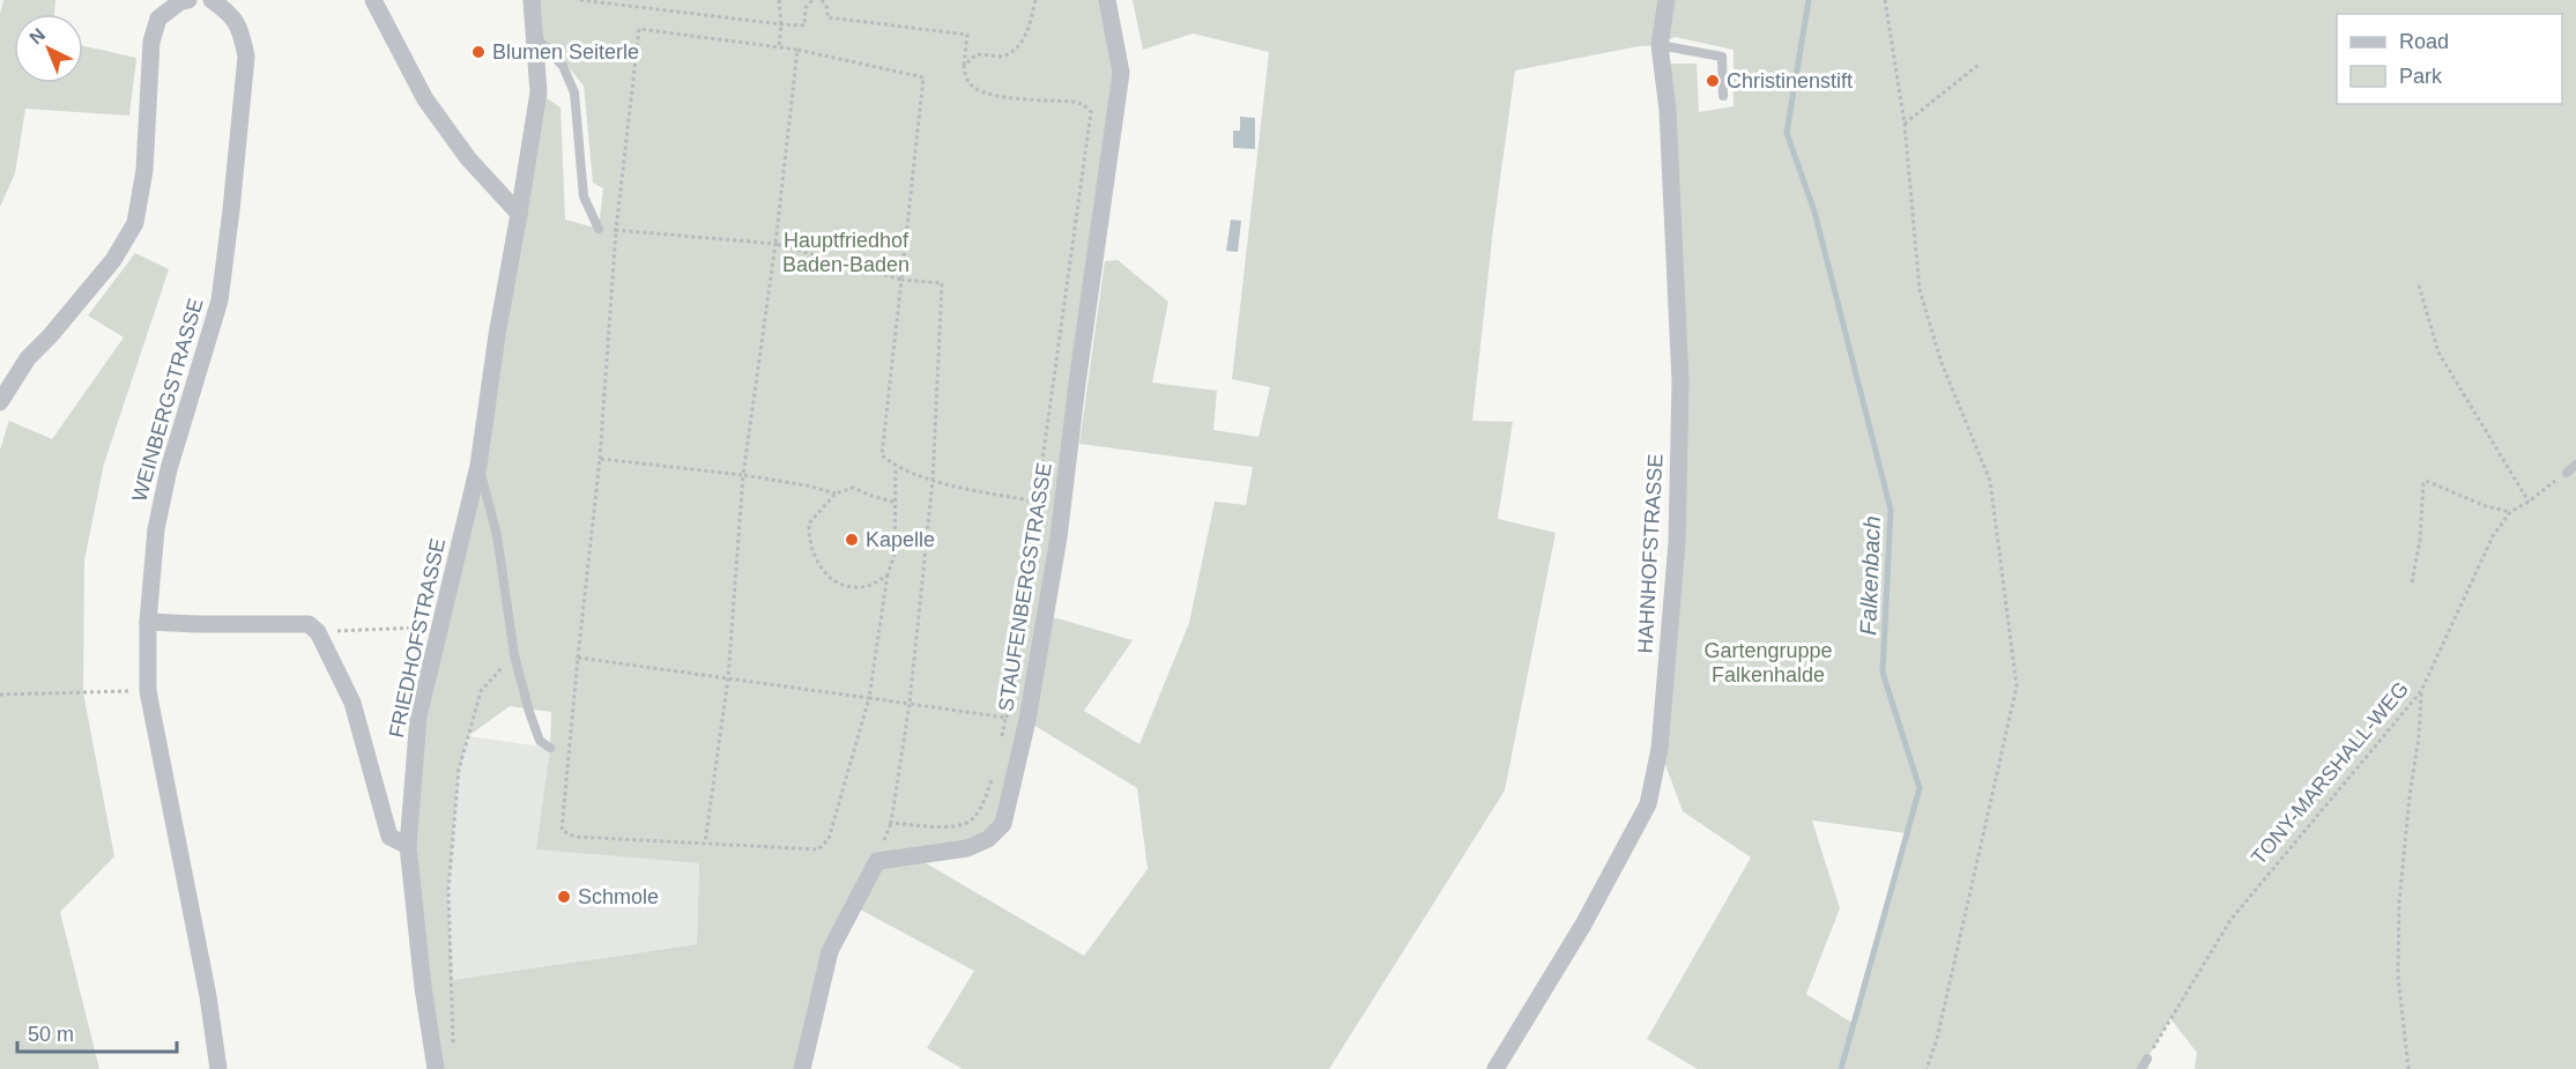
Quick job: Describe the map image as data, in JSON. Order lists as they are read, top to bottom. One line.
{"streets":{"street":["WEINBERGSTRASSE","HAHNHOFSTRASSE","STAUFENBERGSTRASSE","FRIEDHOFSTRASSE"],"path":["TONY-MARSHALL-WEG"]},"water":["Falkenbach"],"parks":["Hauptfriedhof Baden-Baden","Gartengruppe Falkenhalde"],"places":["Blumen Seiterle","Christinenstift","Kapelle","Schmole"],"legend":["Road","Park"],"scale_bar":"50 m","north":"top left"}
